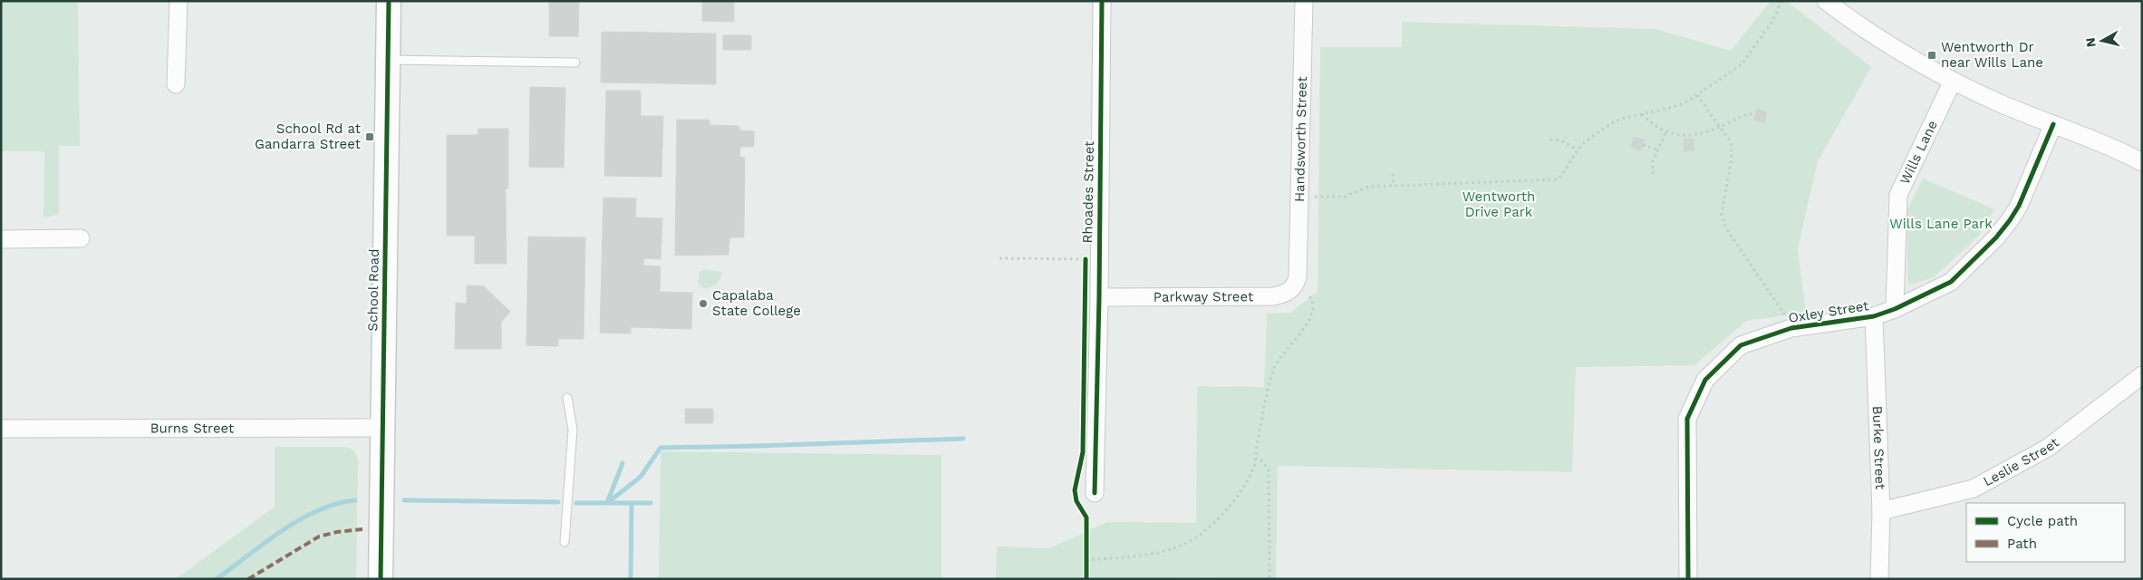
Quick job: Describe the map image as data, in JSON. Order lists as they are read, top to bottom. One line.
{"streets":{"street":["Handsworth Street","Wills Lane","Rhoades Street","School Road","Parkway Street","Oxley Street","Burns Street","Burke Street","Leslie Street"]},"crossings":[["Handsworth Street","Parkway Street"],["Wills Lane","Oxley Street"],["Rhoades Street","Parkway Street"],["School Road","Burns Street"],["Oxley Street","Burke Street"],["Burke Street","Leslie Street"]],"parks":["Wentworth Drive Park","Wills Lane Park"],"places":{"transit":["Wentworth Dr near Wills Lane","School Rd at Gandarra Street"],"other":["Capalaba State College"]},"legend":["Cycle path","Path"],"north":"left"}
